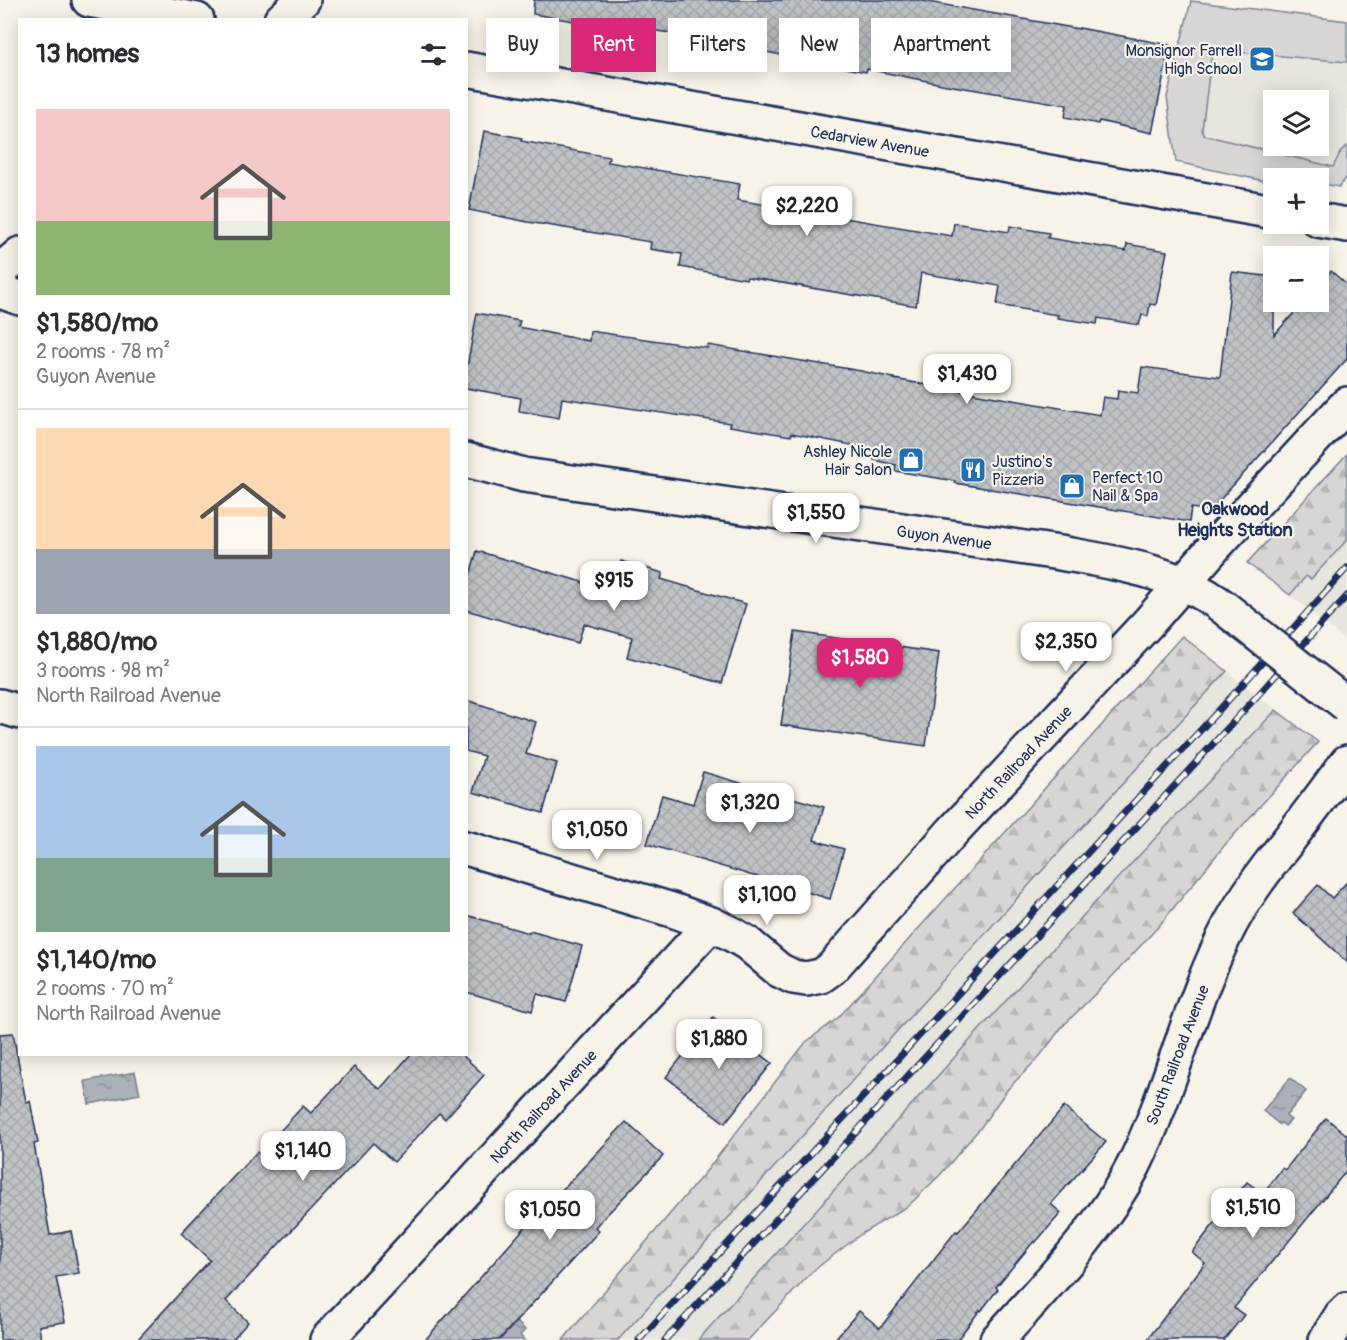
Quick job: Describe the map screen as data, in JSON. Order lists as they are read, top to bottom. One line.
{"streets":{"street":["Cedarview Avenue","Guyon Avenue","North Railroad Avenue","South Railroad Avenue"]},"crossings":[["Guyon Avenue","North Railroad Avenue"]],"districts":["Oakwood Heights Station"],"places":{"school or university":["Monsignor Farrell High School"],"shop":["Ashley Nicole Hair Salon","Perfect 10 Nail & Spa"],"restaurant":["Justino's Pizzeria"]},"page":{"chip":["Buy","Rent","Filters","New","Apartment"],"heading":"13 homes","map_buttons":["+","−"],"list":[{"name":"$1,580/mo","note":"2 rooms · 78 m² · Guyon Avenue"},{"name":"$1,880/mo","note":"3 rooms · 98 m² · North Railroad Avenue"},{"name":"$1,140/mo","note":"2 rooms · 70 m² · North Railroad Avenue"}],"price":["$2,220","$1,430","$1,550","$915","$2,350","$1,580","$1,320","$1,050","$1,100","$1,880","$1,140","$1,510","$1,050"]}}
